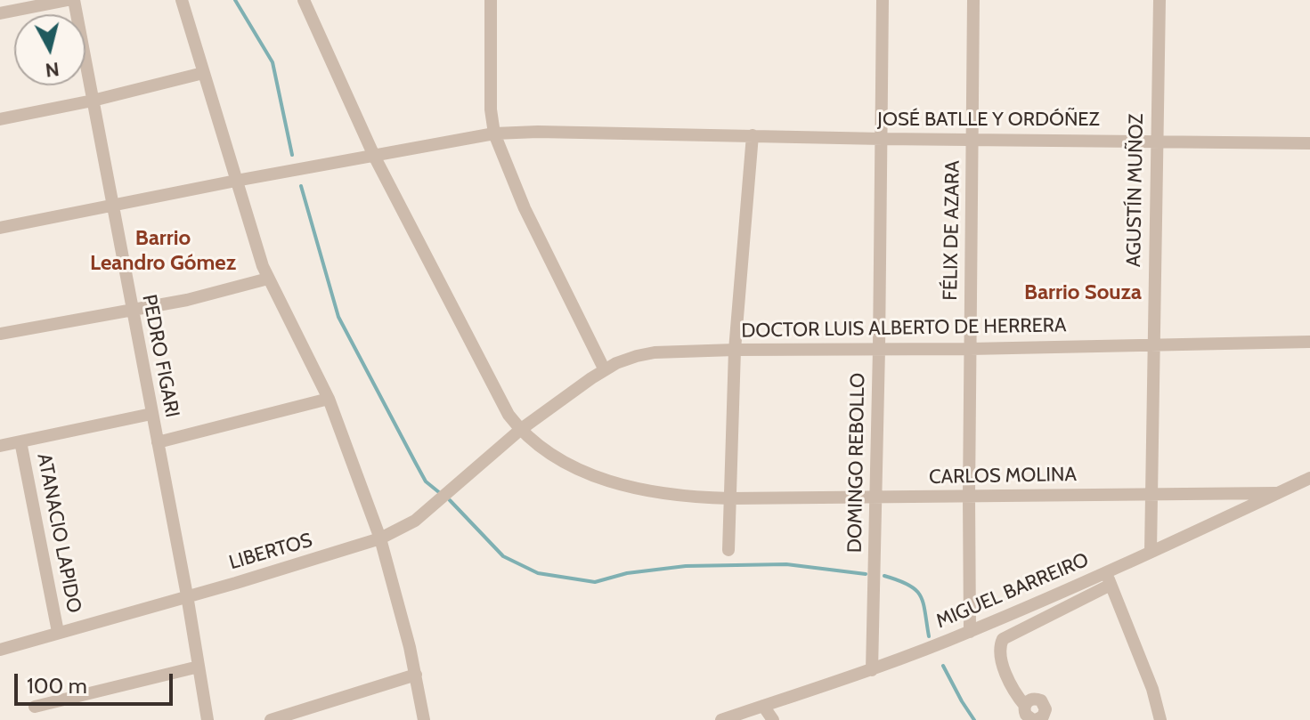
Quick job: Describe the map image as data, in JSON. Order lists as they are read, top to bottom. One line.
{"streets":{"street":["JOSÉ BATLLE Y ORDÓÑEZ","AGUSTÍN MUÑOZ","FÉLIX DE AZARA","DOCTOR LUIS ALBERTO DE HERRERA","PEDRO FIGARI","DOMINGO REBOLLO","CARLOS MOLINA","ATANACIO LAPIDO","LIBERTOS","MIGUEL BARREIRO"]},"crossings":[["JOSÉ BATLLE Y ORDÓÑEZ","AGUSTÍN MUÑOZ"],["JOSÉ BATLLE Y ORDÓÑEZ","FÉLIX DE AZARA"],["JOSÉ BATLLE Y ORDÓÑEZ","PEDRO FIGARI"],["JOSÉ BATLLE Y ORDÓÑEZ","DOMINGO REBOLLO"],["JOSÉ BATLLE Y ORDÓÑEZ","CARLOS MOLINA"],["AGUSTÍN MUÑOZ","DOCTOR LUIS ALBERTO DE HERRERA"],["AGUSTÍN MUÑOZ","CARLOS MOLINA"],["AGUSTÍN MUÑOZ","MIGUEL BARREIRO"],["FÉLIX DE AZARA","DOCTOR LUIS ALBERTO DE HERRERA"],["FÉLIX DE AZARA","CARLOS MOLINA"],["FÉLIX DE AZARA","MIGUEL BARREIRO"],["DOCTOR LUIS ALBERTO DE HERRERA","DOMINGO REBOLLO"],["DOCTOR LUIS ALBERTO DE HERRERA","CARLOS MOLINA"],["DOCTOR LUIS ALBERTO DE HERRERA","LIBERTOS"],["PEDRO FIGARI","LIBERTOS"],["DOMINGO REBOLLO","CARLOS MOLINA"],["DOMINGO REBOLLO","MIGUEL BARREIRO"],["CARLOS MOLINA","LIBERTOS"],["CARLOS MOLINA","MIGUEL BARREIRO"],["ATANACIO LAPIDO","LIBERTOS"]],"districts":["Barrio Leandro Gómez","Barrio Souza"],"scale_bar":"100 m","north":"bottom"}
